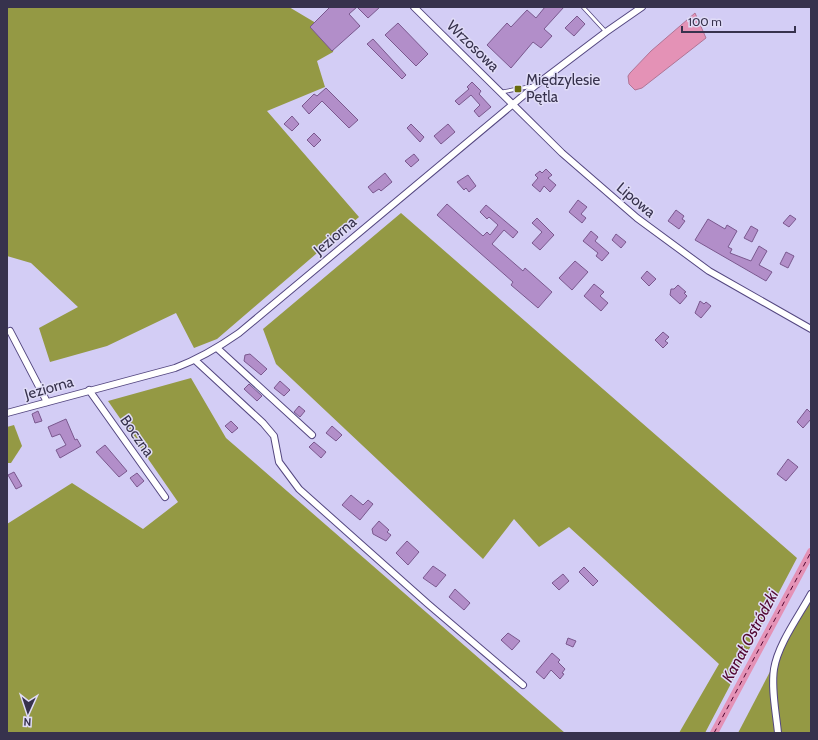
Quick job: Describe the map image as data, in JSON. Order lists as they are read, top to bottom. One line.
{"streets":{"street":["Wrzosowa","Lipowa","Jeziorna","Boczna"]},"crossings":[["Wrzosowa","Lipowa"],["Wrzosowa","Jeziorna"],["Lipowa","Jeziorna"],["Jeziorna","Boczna"]],"water":["Kanał Ostródzki"],"places":{"transit":["Międzylesie Pętla"]},"scale_bar":"100 m","north":"bottom"}
